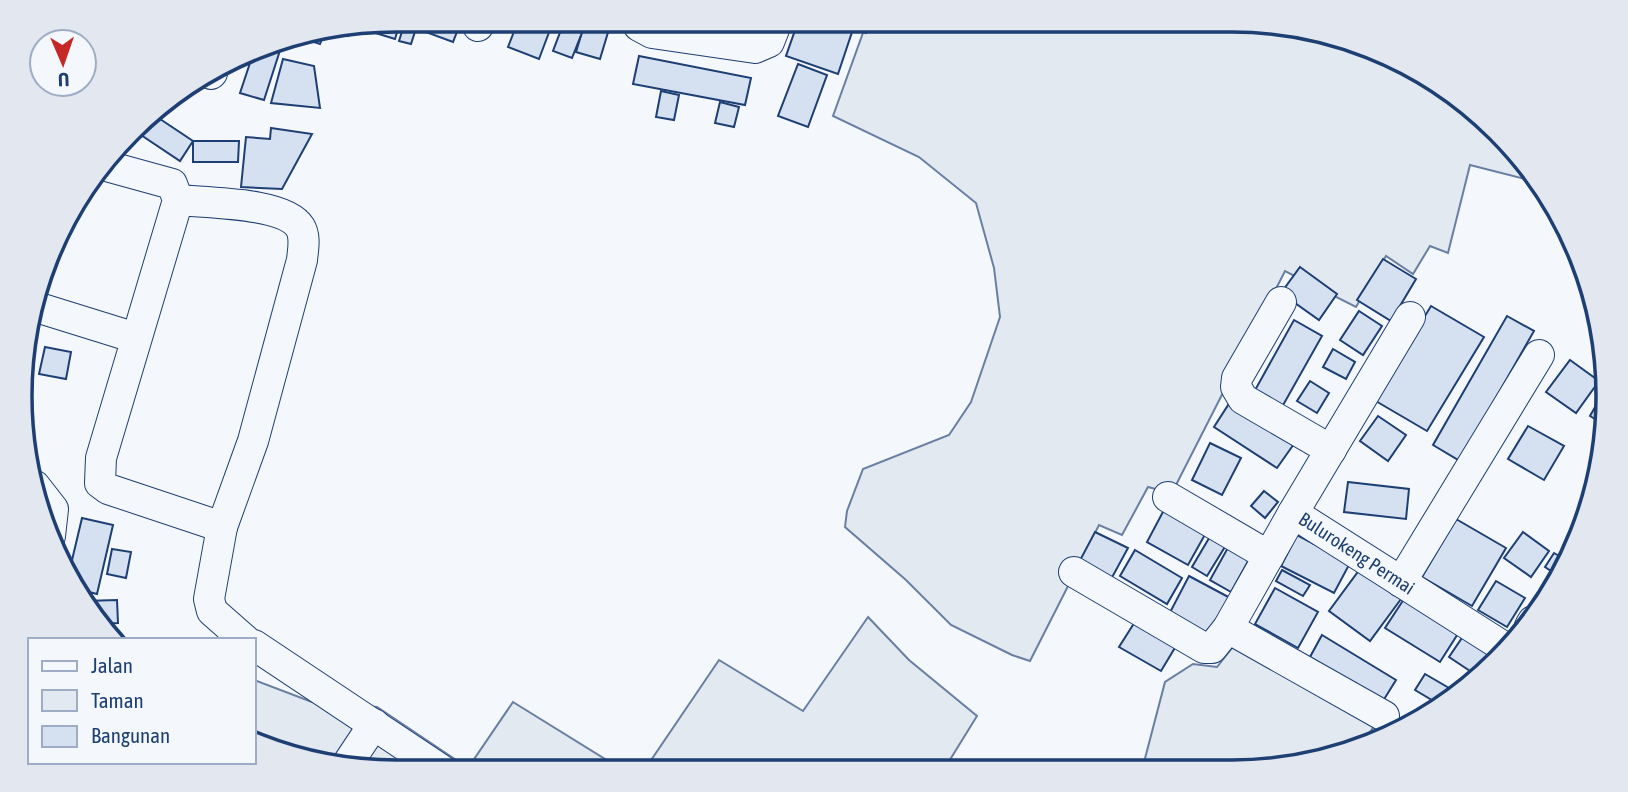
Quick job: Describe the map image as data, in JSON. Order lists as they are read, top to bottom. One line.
{"streets":{"street":["Bulurokeng Permai"]},"legend":["Jalan","Taman","Bangunan"],"north":"bottom"}
